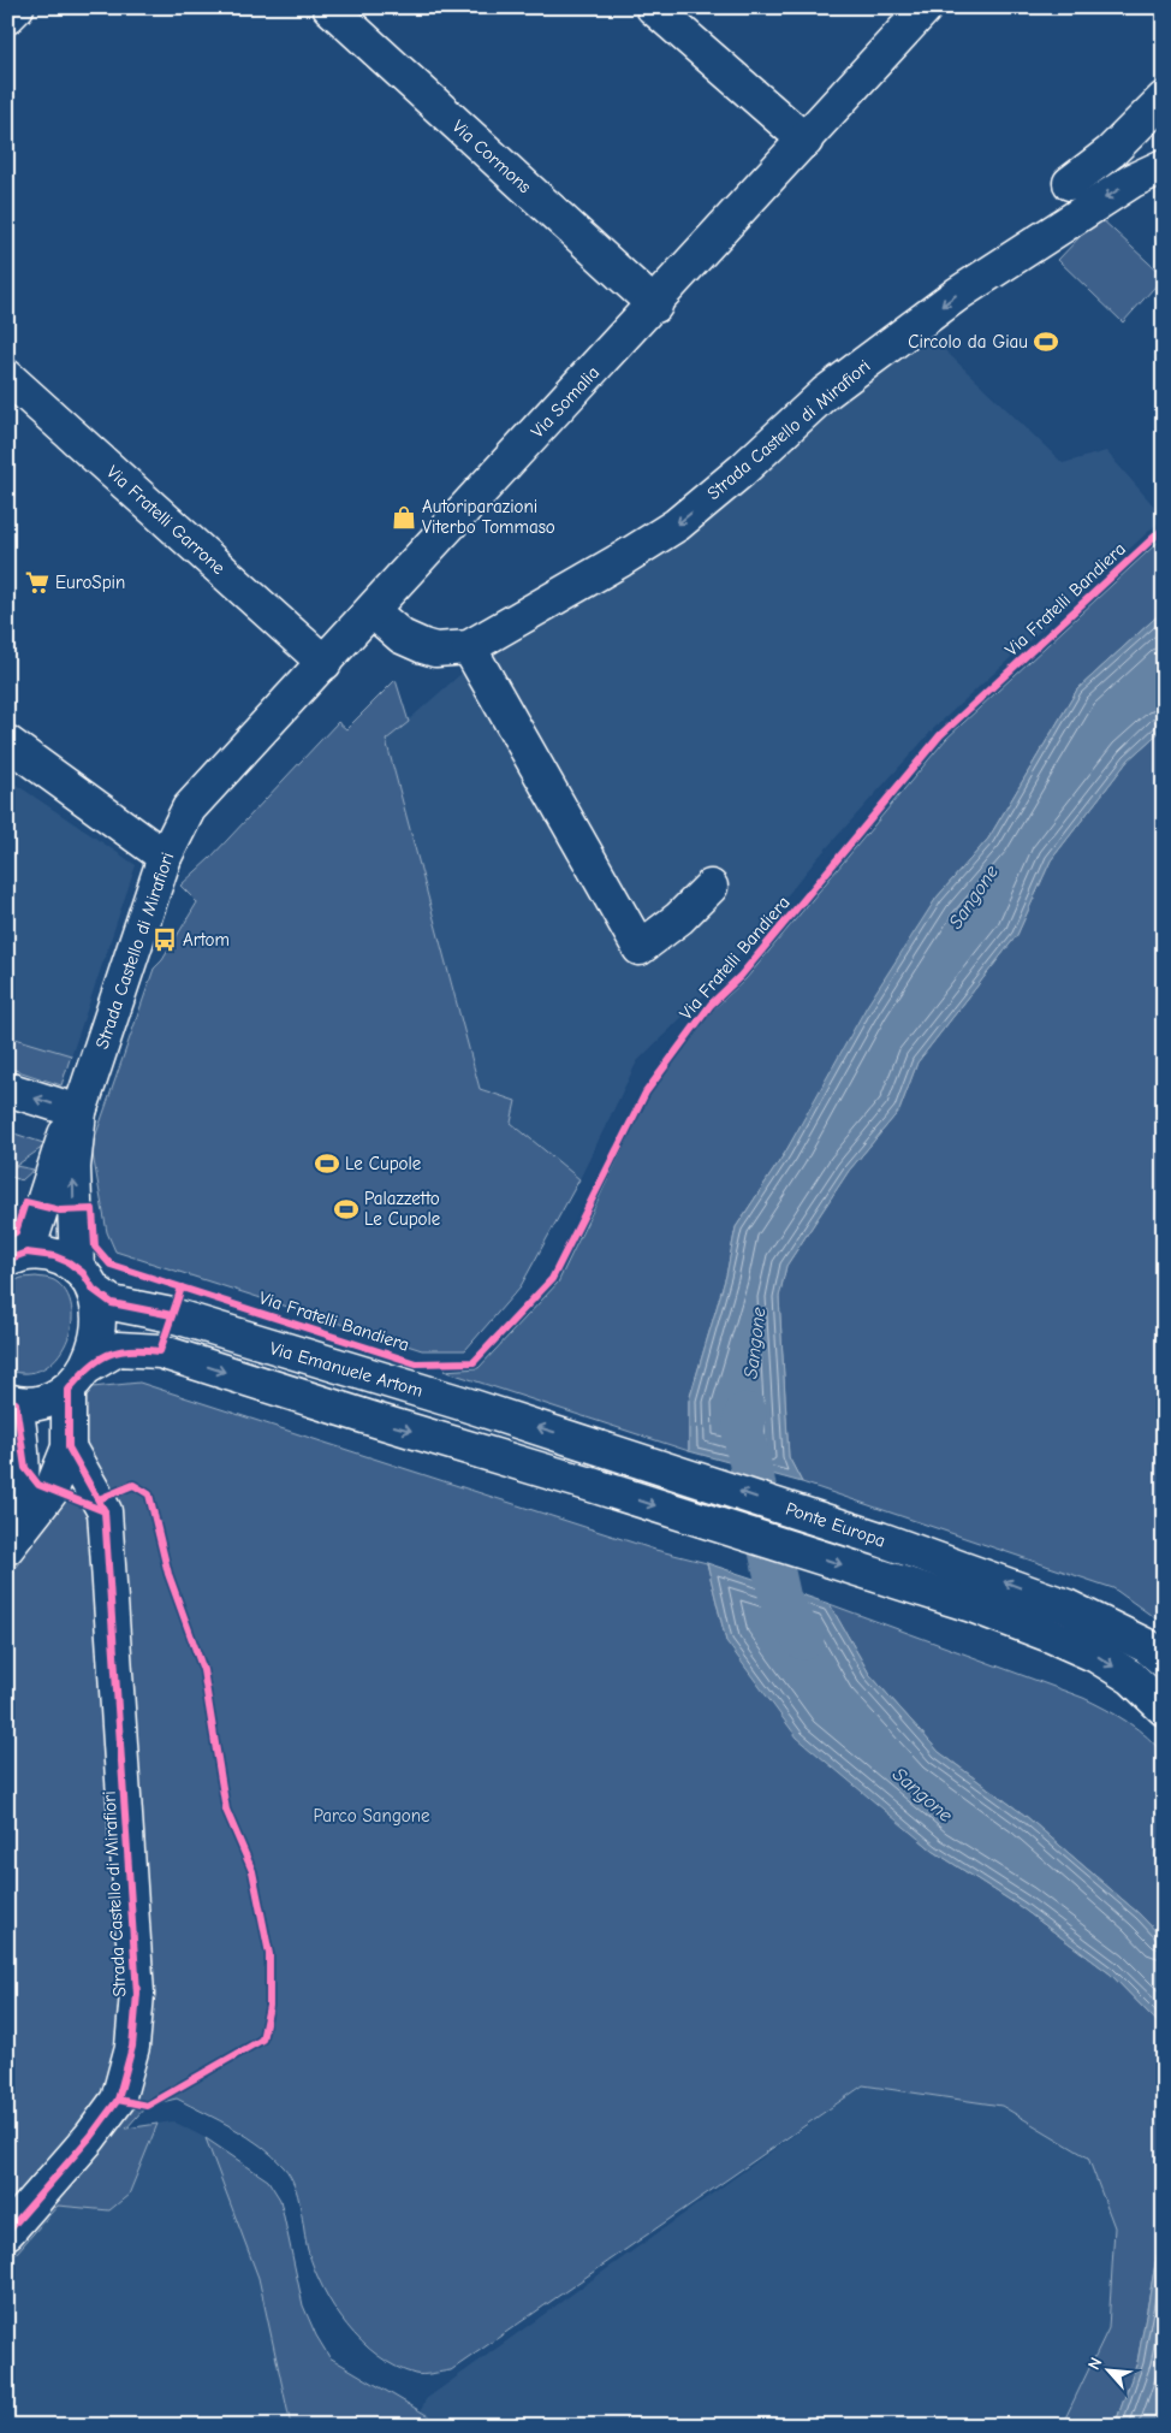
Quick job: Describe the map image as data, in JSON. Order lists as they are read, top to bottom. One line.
{"streets":{"street":["Via Cormons","Via Somalia","Strada Castello di Mirafiori","Via Fratelli Garrone","Via Emanuele Artom","Ponte Europa"],"cycle path":["Via Fratelli Bandiera"]},"crossings":[["Via Cormons","Via Somalia"],["Via Somalia","Strada Castello di Mirafiori"],["Via Somalia","Via Fratelli Garrone"],["Strada Castello di Mirafiori","Via Fratelli Garrone"],["Strada Castello di Mirafiori","Via Emanuele Artom"],["Via Emanuele Artom","Ponte Europa"]],"water":["Sangone"],"parks":["Parco Sangone"],"places":{"sports":["Circolo da Giau","Le Cupole","Palazzetto Le Cupole"],"shop":["Autoriparazioni Viterbo Tommaso"],"supermarket":["EuroSpin"],"bus stop":["Artom"]},"north":"top left"}
